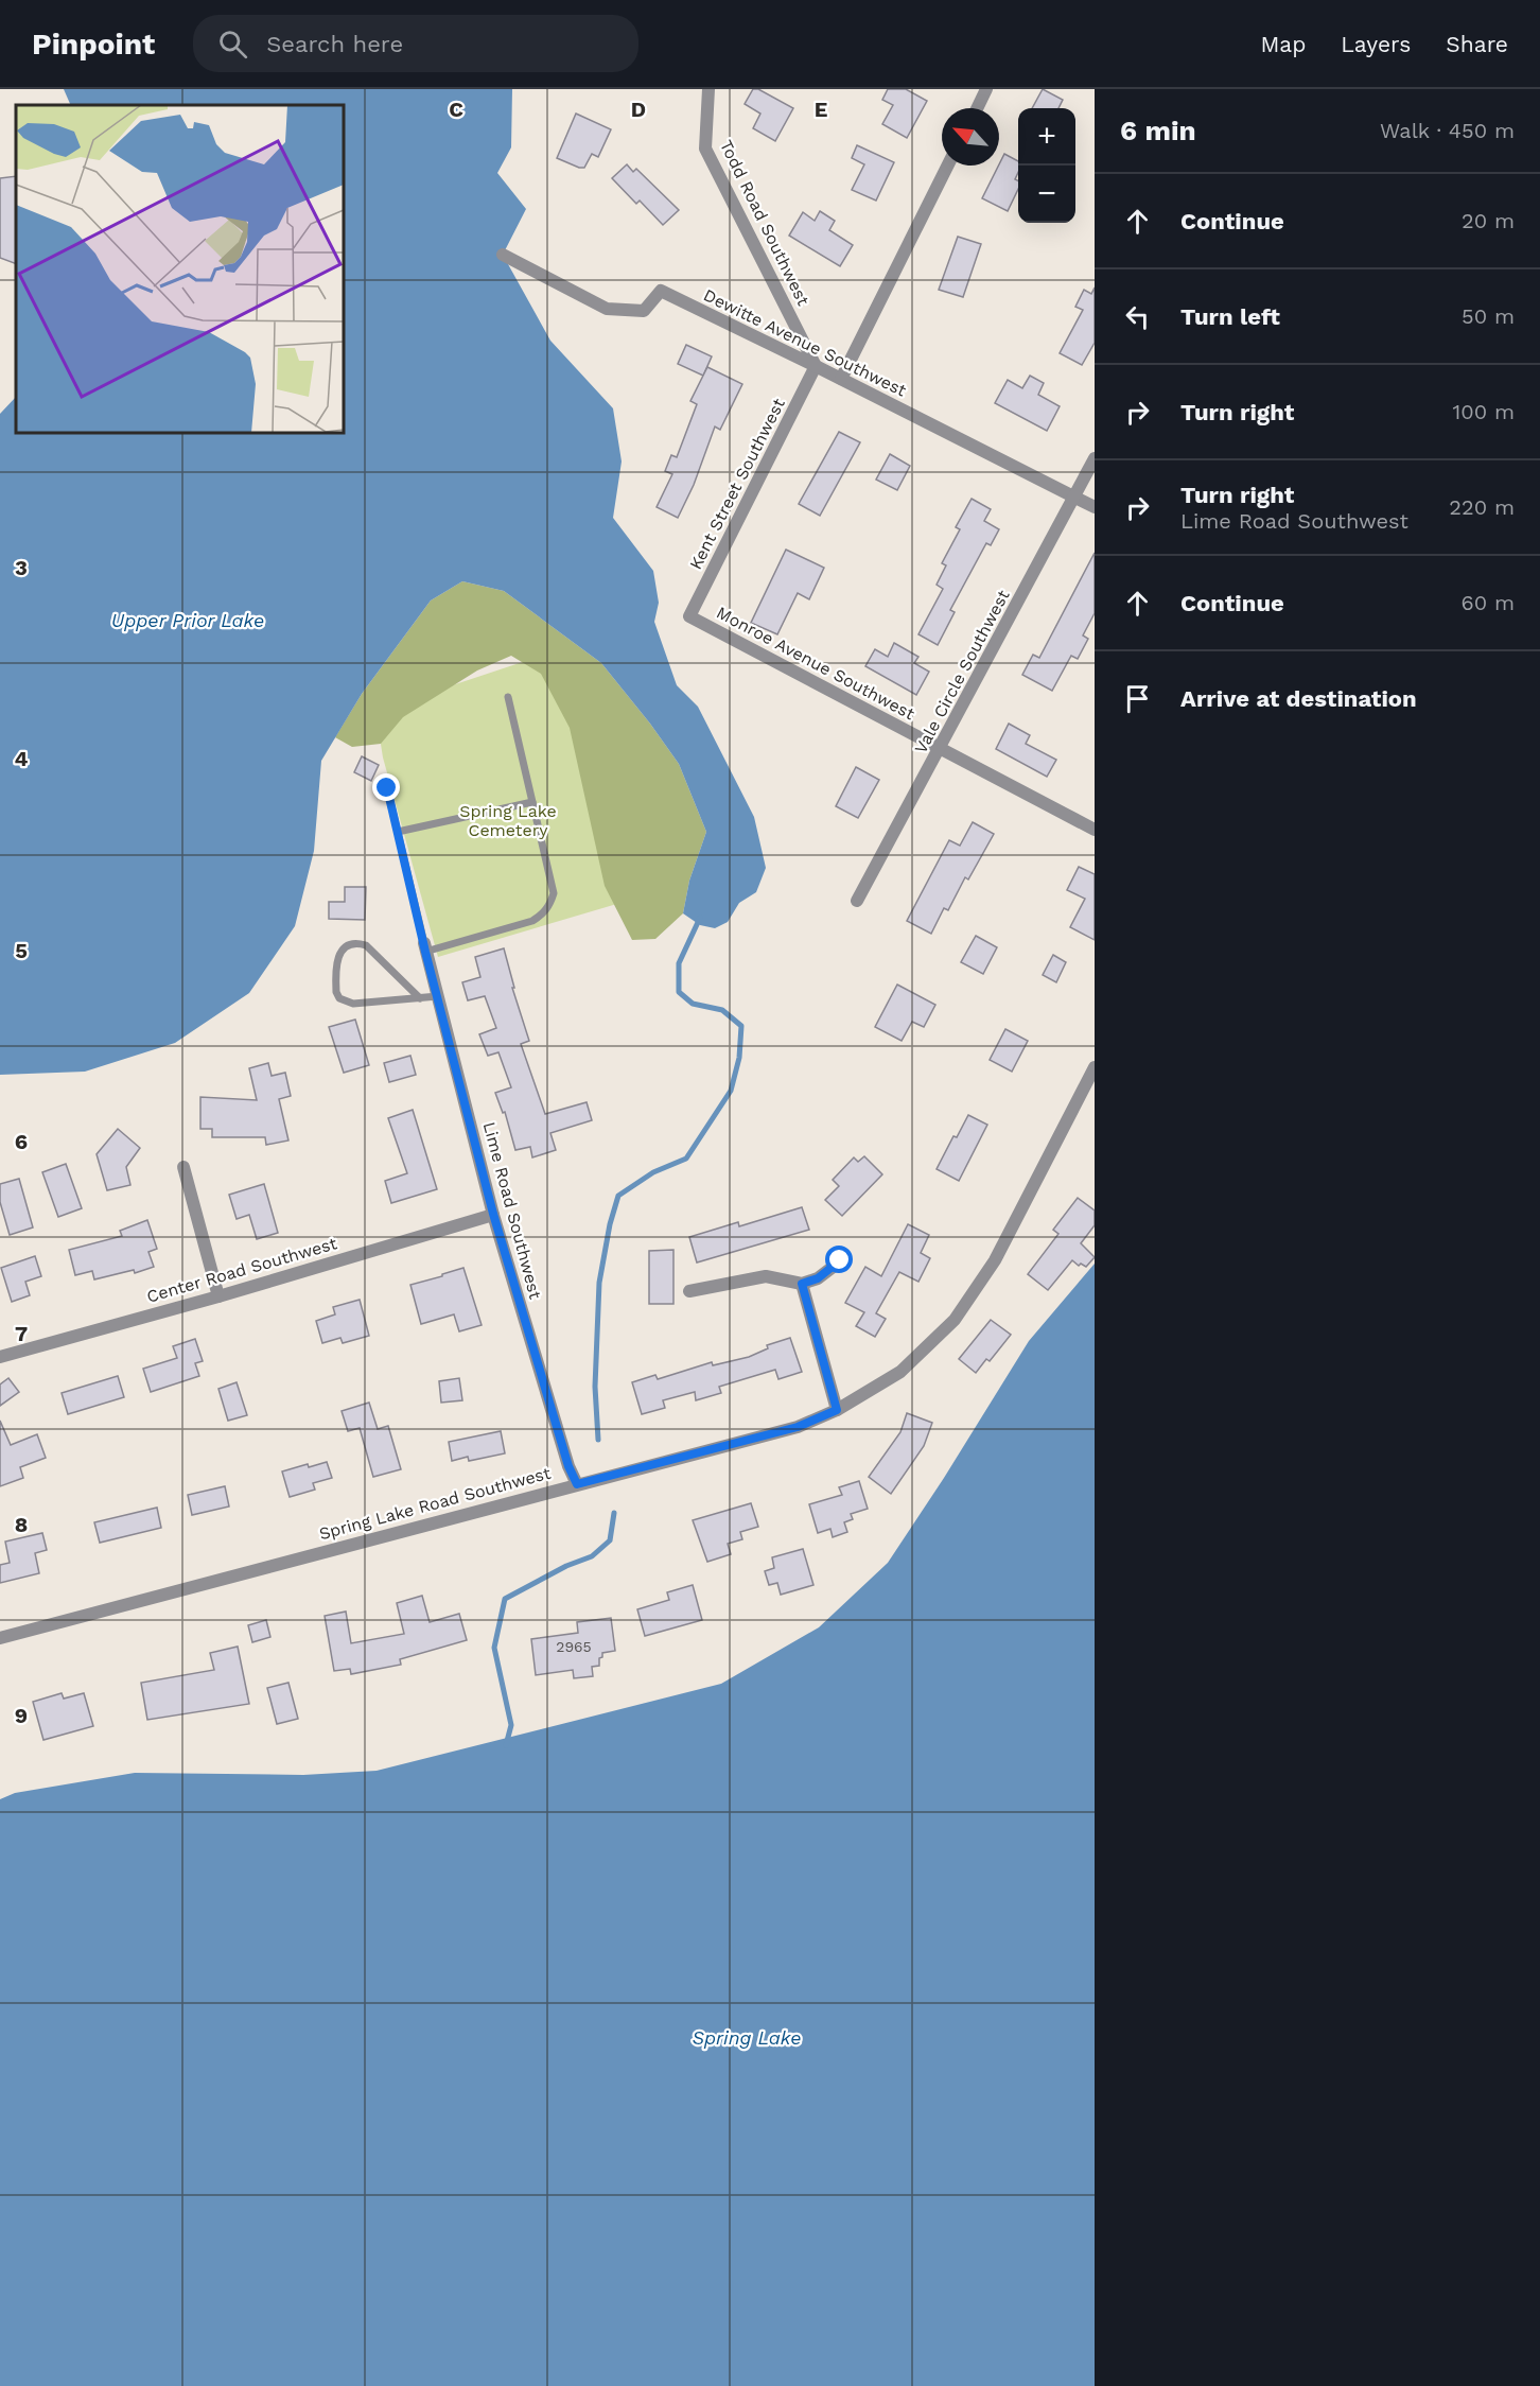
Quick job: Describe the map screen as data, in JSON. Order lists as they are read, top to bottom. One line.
{"streets":{"street":["Todd Road Southwest","Dewitte Avenue Southwest","Kent Street Southwest","Monroe Avenue Southwest","Vale Circle Southwest","Lime Road Southwest","Center Road Southwest","Spring Lake Road Southwest"]},"crossings":[["Todd Road Southwest","Dewitte Avenue Southwest"],["Todd Road Southwest","Kent Street Southwest"],["Dewitte Avenue Southwest","Kent Street Southwest"],["Dewitte Avenue Southwest","Vale Circle Southwest"],["Kent Street Southwest","Monroe Avenue Southwest"],["Monroe Avenue Southwest","Vale Circle Southwest"],["Lime Road Southwest","Center Road Southwest"],["Lime Road Southwest","Spring Lake Road Southwest"]],"water":["Upper Prior Lake","Spring Lake"],"parks":["Spring Lake Cemetery"],"house_numbers":["2965"],"north":"top left","page":{"header":"Pinpoint","search":"Search here","nav":["Map","Layers","Share"],"heading":["6 min","Walk · 450 m"],"map_buttons":["+","−"],"list":[["Continue","20 m"],["Turn left","50 m"],["Turn right","100 m"],["Turn right","Lime Road Southwest","220 m"],["Continue","60 m"],"Arrive at destination"]},"grid":{"columns":["C","D","E"],"rows":["3","4","5","6","7","8","9"]}}
